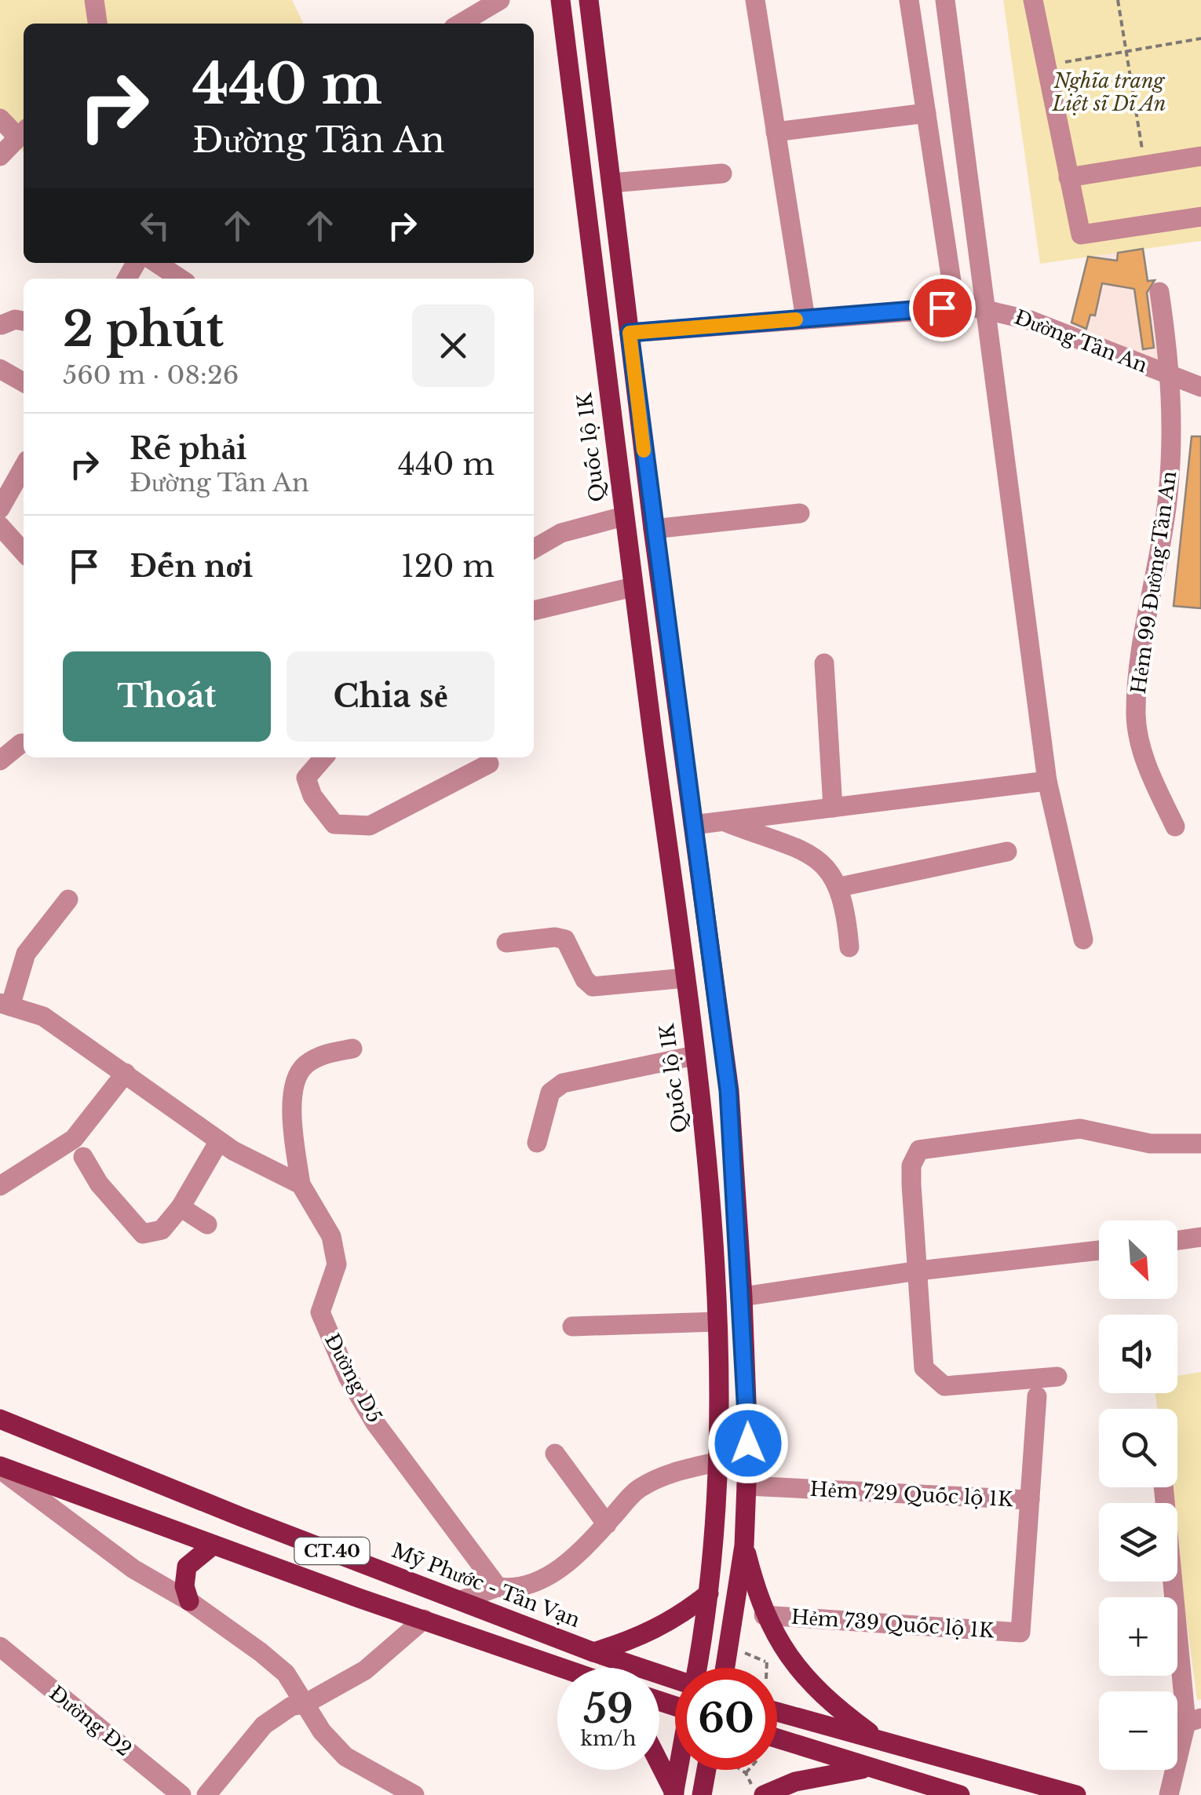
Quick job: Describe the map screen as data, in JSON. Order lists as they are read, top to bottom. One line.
{"streets":{"main road":["Quốc lộ 1K","CT.40","Mỹ Phước - Tân Vạn"],"street":["Đường Tân An","Hẻm 99 Đường Tân An","Đường D5","Hẻm 729 Quốc lộ 1K","Hẻm 739 Quốc lộ 1K","Đường Đ2"]},"crossings":[["Đường Tân An","Hẻm 99 Đường Tân An"],["Hẻm 729 Quốc lộ 1K","Hẻm 739 Quốc lộ 1K"]],"parks":["Nghĩa trang Liệt sĩ Dĩ An"],"north":"bottom right","page":{"turn":["440 m","Đường Tân An"],"heading":["2 phút","560 m · 08:26"],"list":[{"name":"Rẽ phải","note":"Đường Tân An","value":"440 m"},{"name":"Đến nơi","value":"120 m"}],"buttons":["Thoát","Chia sẻ"],"map_buttons":["+","−"],"speed":"59 km/h","limit":"60"}}
